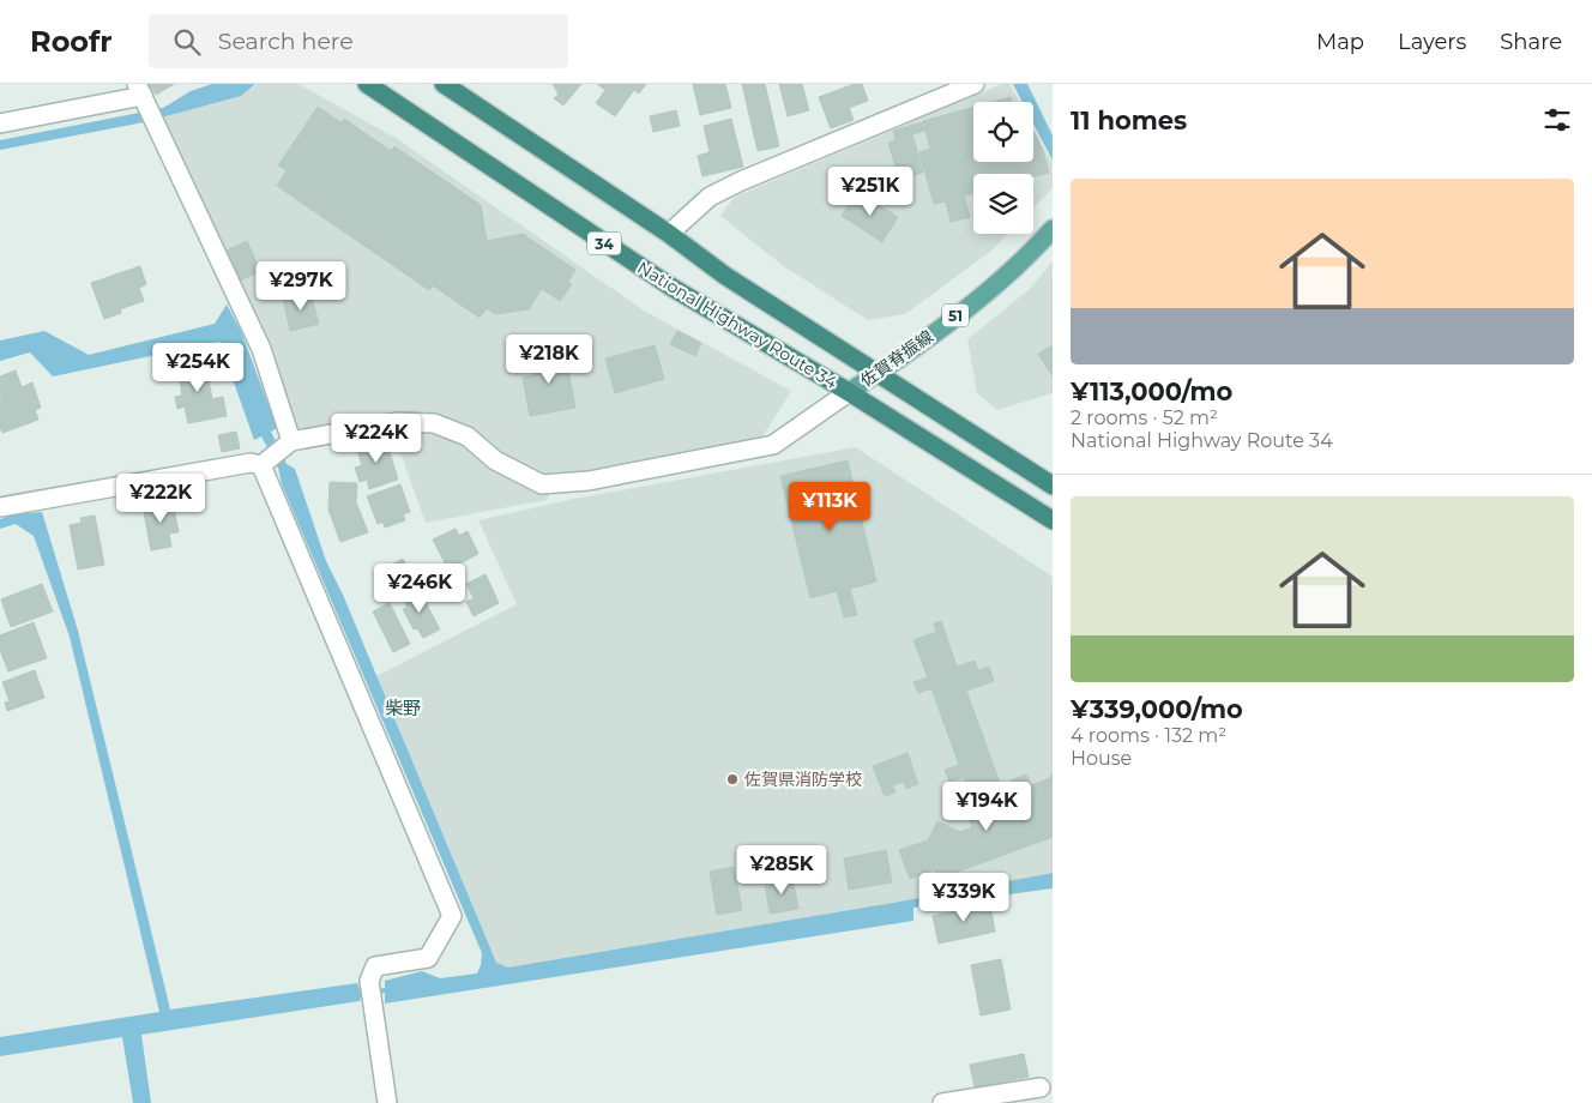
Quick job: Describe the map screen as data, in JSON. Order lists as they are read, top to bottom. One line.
{"streets":{"highway":["34","National Highway Route 34"],"main road":["51","佐賀脊振線"]},"crossings":[["National Highway Route 34","佐賀脊振線"]],"districts":["柴野"],"places":["佐賀県消防学校"],"page":{"header":"Roofr","search":"Search here","nav":["Map","Layers","Share"],"heading":"11 homes","list":[{"name":"¥113,000/mo","note":"2 rooms · 52 m² · National Highway Route 34"},{"name":"¥339,000/mo","note":"4 rooms · 132 m² · House"}],"price":["¥251K","¥297K","¥218K","¥254K","¥224K","¥222K","¥113K","¥246K","¥194K","¥285K","¥339K"]}}
